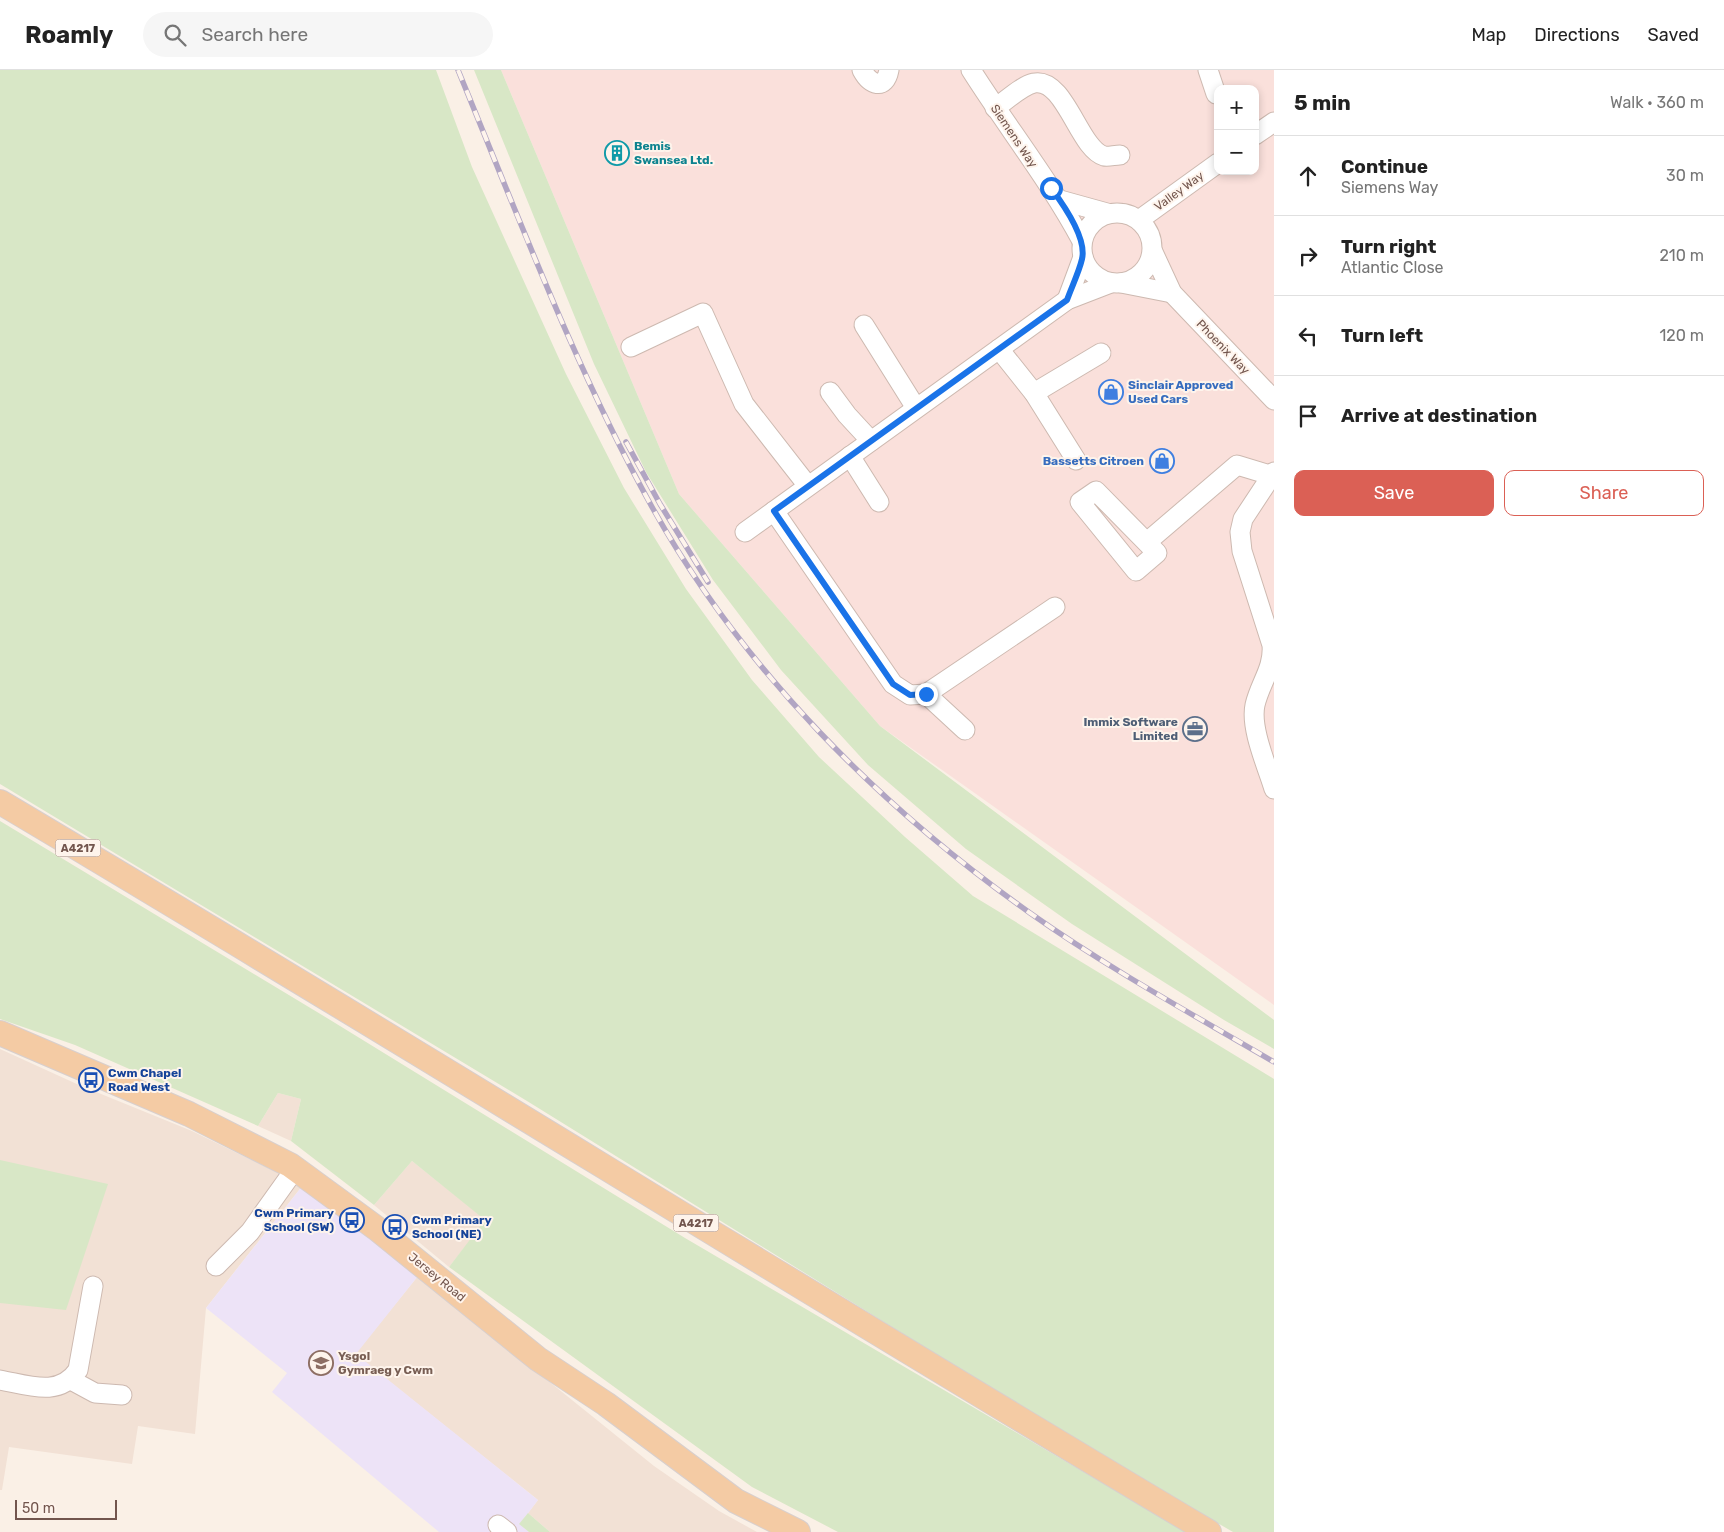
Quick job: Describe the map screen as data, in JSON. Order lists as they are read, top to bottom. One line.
{"streets":{"main road":["A4217","Jersey Road"],"street":["Siemens Way","Valley Way","Phoenix Way"]},"crossings":[["Siemens Way","Valley Way"],["Siemens Way","Phoenix Way"],["Valley Way","Phoenix Way"]],"places":{"building":["Bemis Swansea Ltd."],"shop":["Sinclair Approved Used Cars","Bassetts Citroen"],"office":["Immix Software Limited"],"bus stop":["Cwm Chapel Road West","Cwm Primary School (SW)","Cwm Primary School (NE)"],"school or university":["Ysgol Gymraeg y Cwm"]},"scale_bar":"50 m","page":{"header":"Roamly","search":"Search here","nav":["Map","Directions","Saved"],"heading":["5 min","Walk · 360 m"],"map_buttons":["+","−"],"list":[["Continue","Siemens Way","30 m"],["Turn right","Atlantic Close","210 m"],["Turn left","120 m"],"Arrive at destination"],"buttons":["Save","Share"],"scale":"50 m"}}
